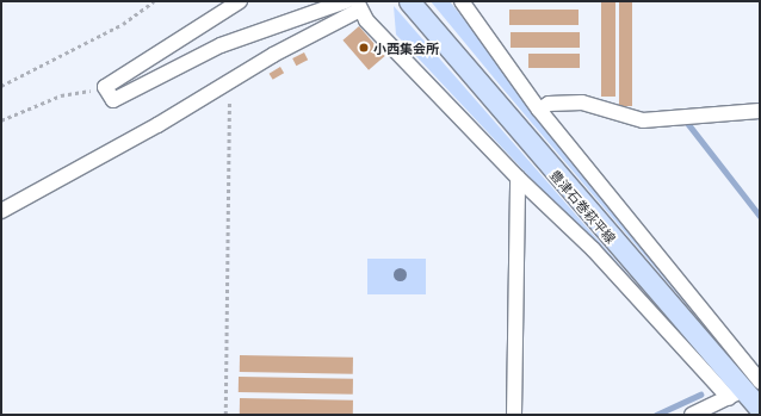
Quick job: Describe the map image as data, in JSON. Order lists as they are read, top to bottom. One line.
{"streets":{"main road":["豊津石巻萩平線"]},"places":["小西集会所"]}
